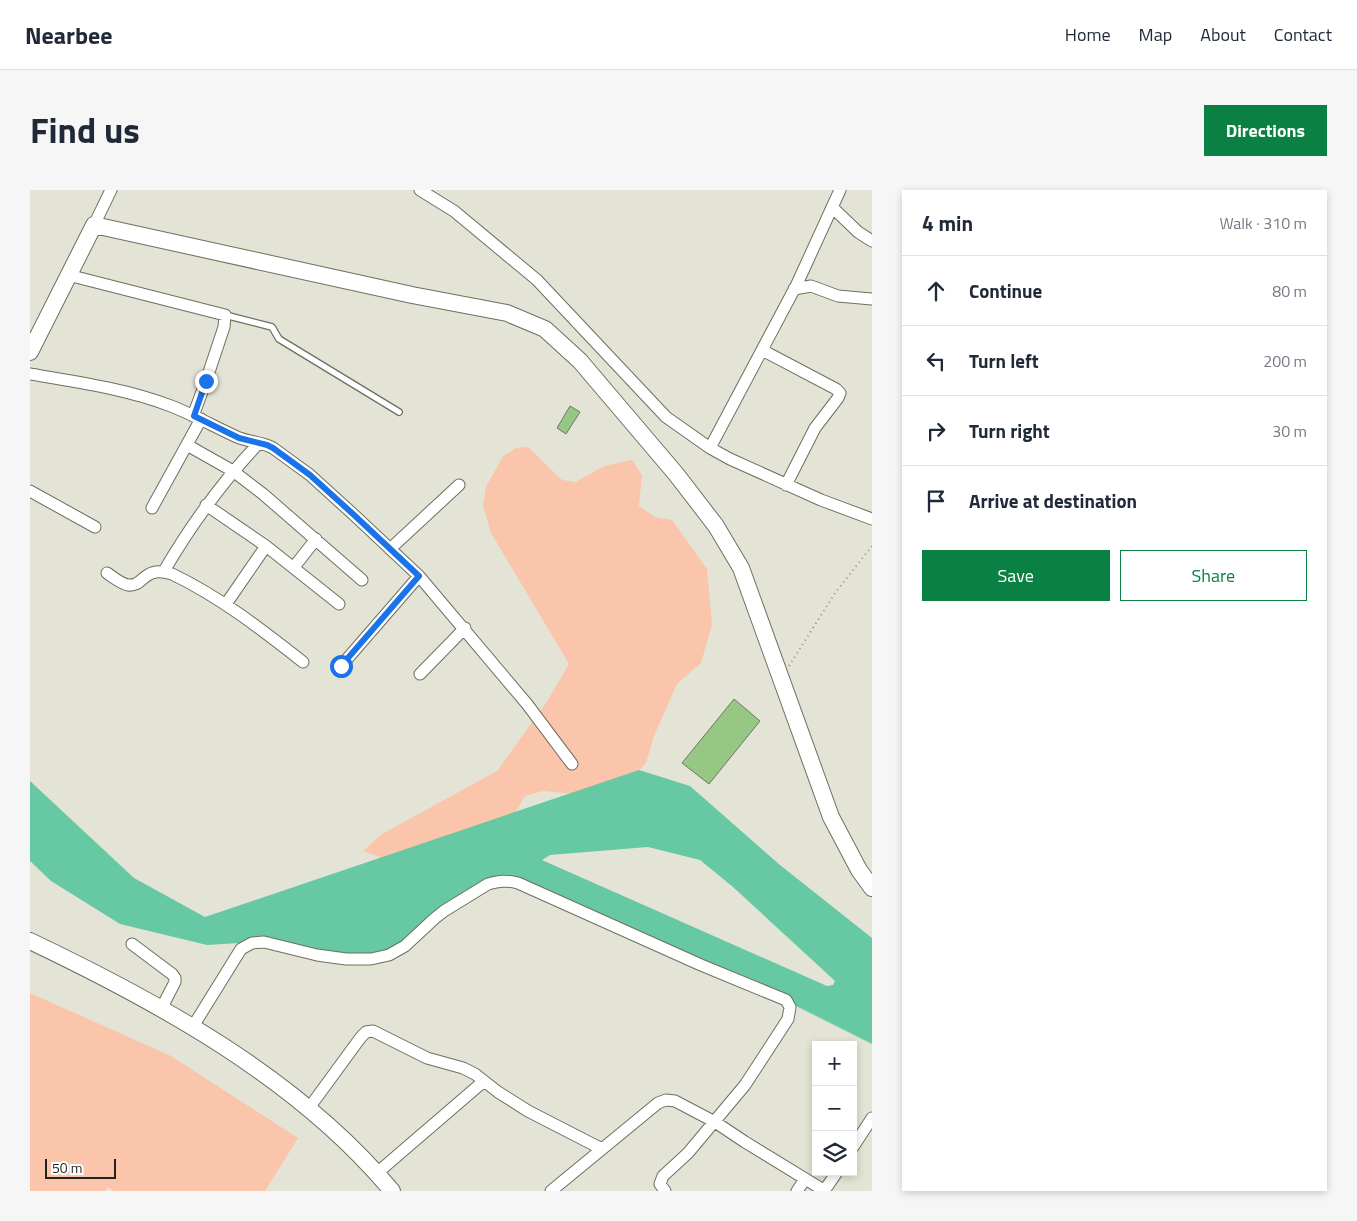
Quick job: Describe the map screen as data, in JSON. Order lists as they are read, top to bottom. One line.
{"scale_bar":"50 m","page":{"header":"Nearbee","nav":["Home","Map","About","Contact"],"title":"Find us","buttons":["Directions",["Save","Share"]],"heading":["4 min","Walk · 310 m"],"list":[["Continue","80 m"],["Turn left","200 m"],["Turn right","30 m"],"Arrive at destination"],"map_buttons":["+","−"],"scale":"50 m"}}
